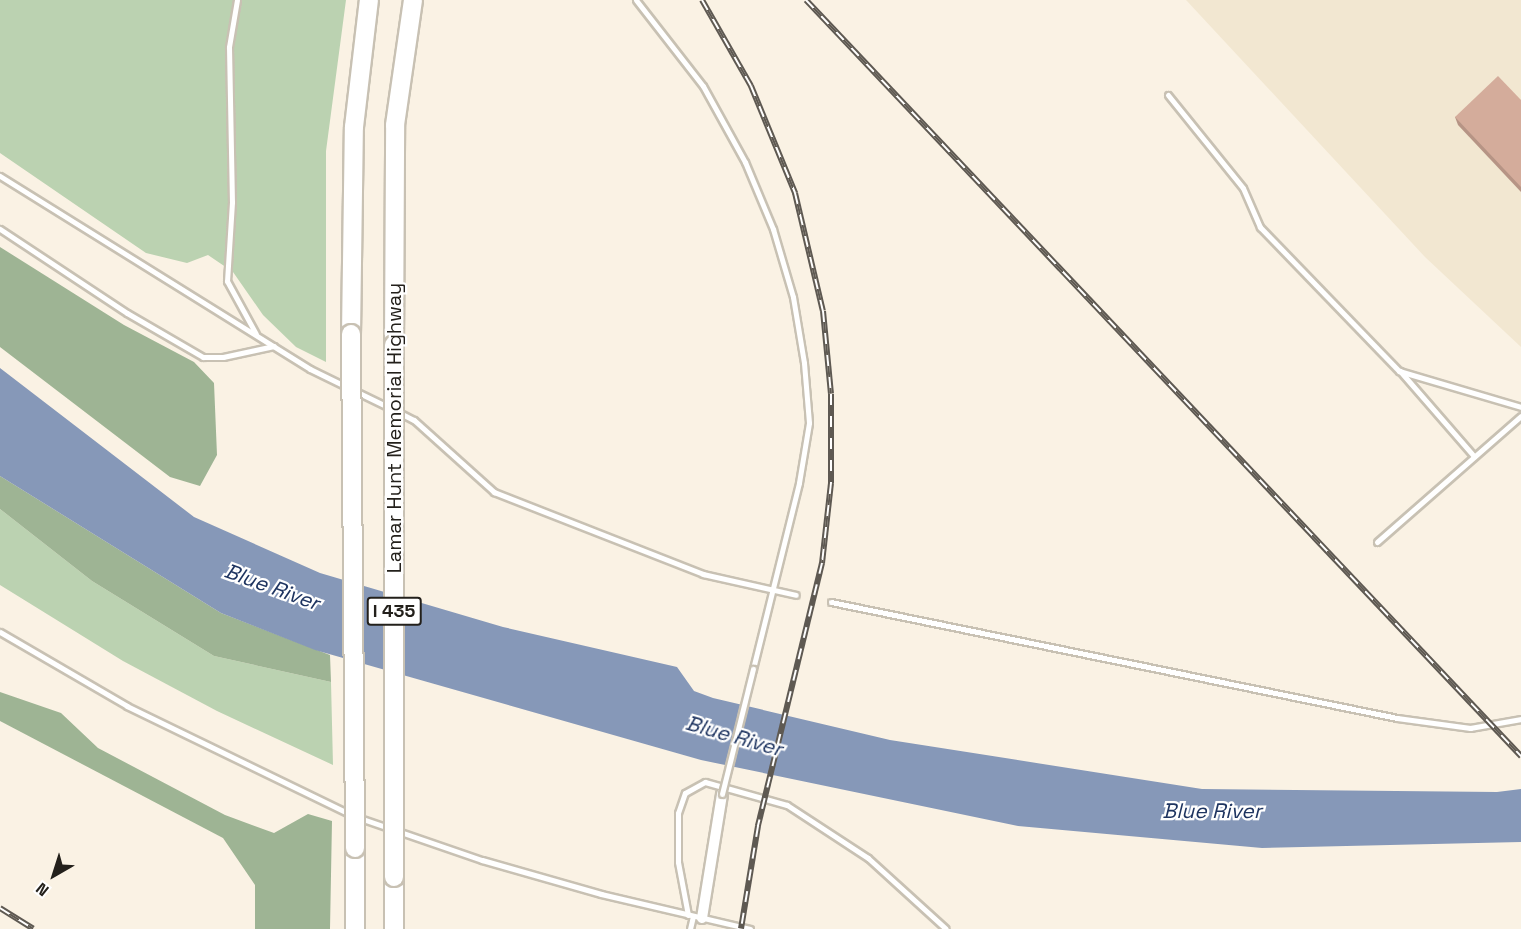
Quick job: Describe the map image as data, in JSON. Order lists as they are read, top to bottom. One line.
{"streets":{"highway":["Lamar Hunt Memorial Highway","I 435"]},"water":["Blue River"],"north":"bottom left"}
